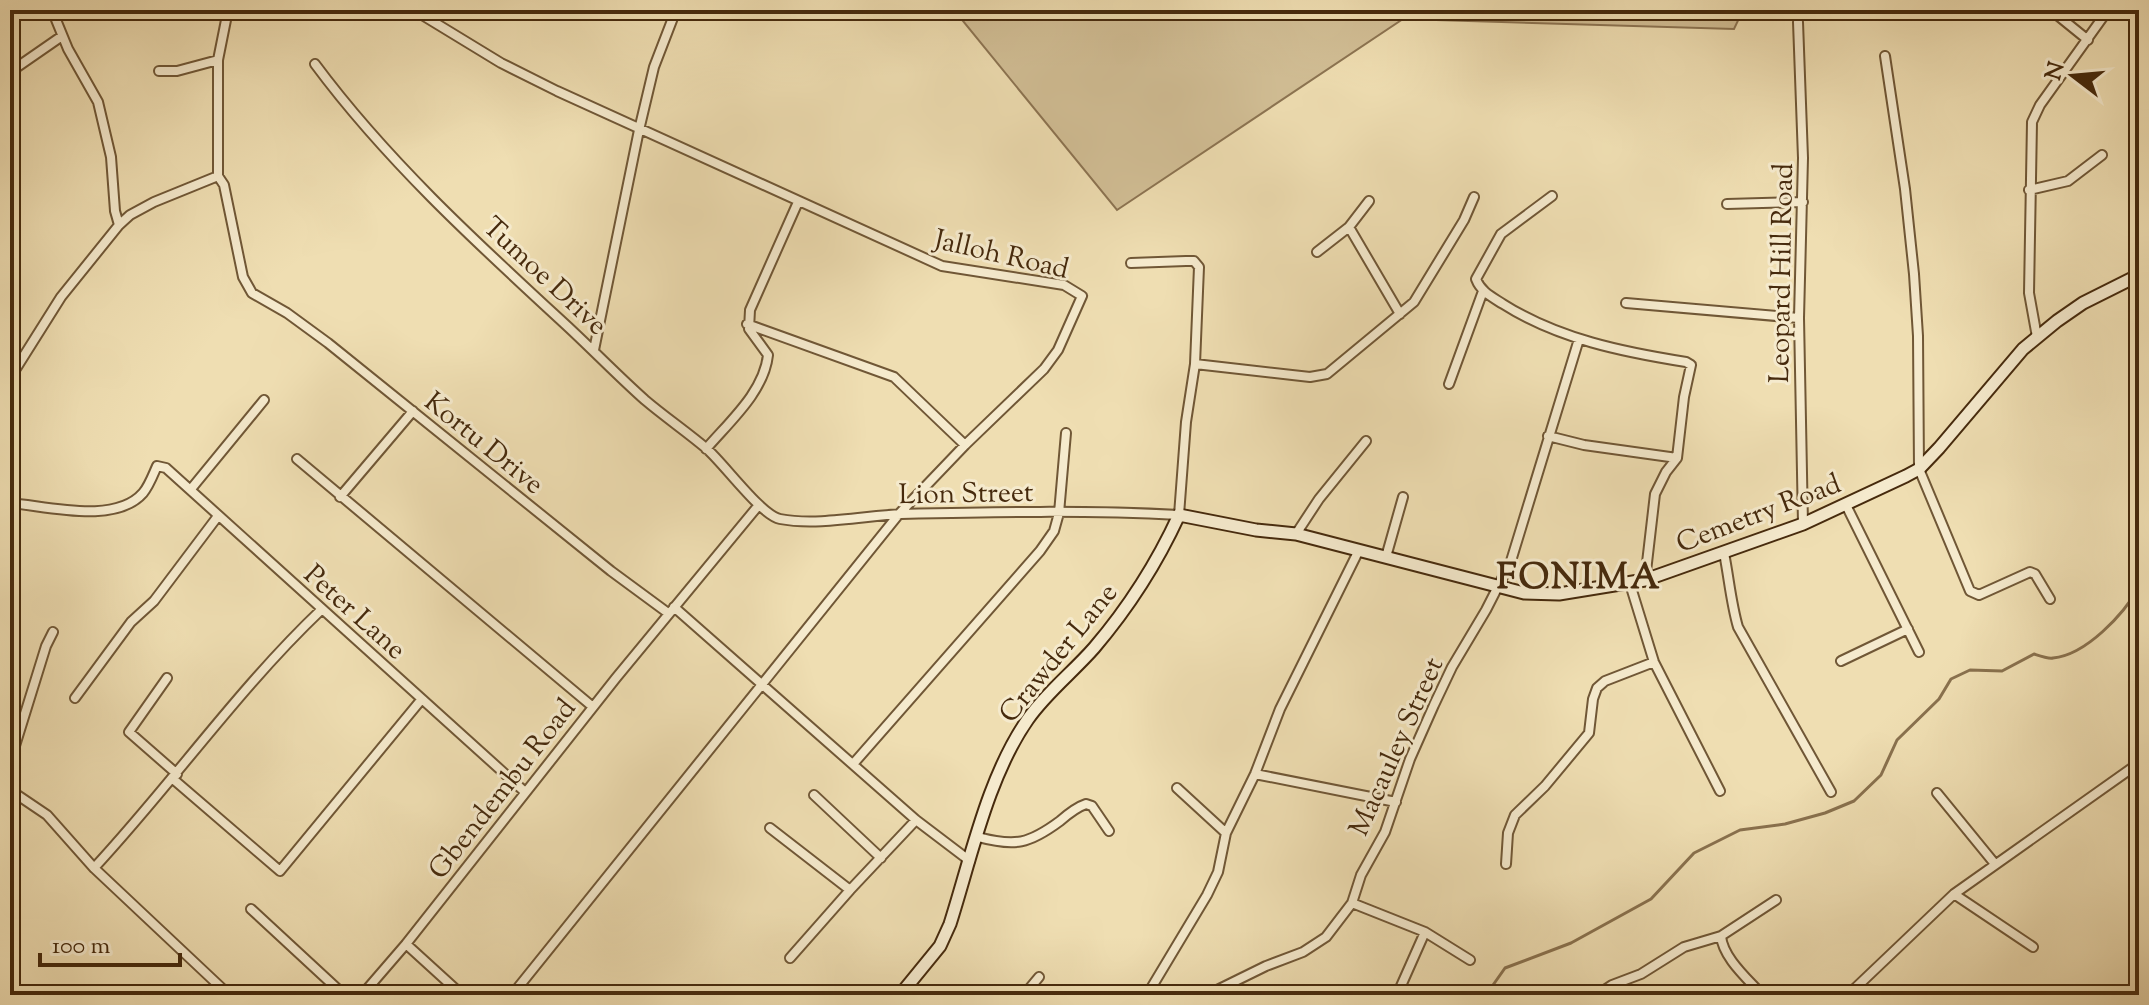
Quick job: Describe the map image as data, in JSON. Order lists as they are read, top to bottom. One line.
{"streets":{"street":["Jalloh Road","Leopard Hill Road","Tumoe Drive","Kortu Drive","Lion Street","Cemetry Road","Peter Lane","Crawder Lane","Macauley Street","Gbendembu Road"]},"crossings":[["Jalloh Road","Kortu Drive"],["Jalloh Road","Lion Street"],["Leopard Hill Road","Cemetry Road"],["Tumoe Drive","Lion Street"],["Tumoe Drive","Gbendembu Road"],["Kortu Drive","Crawder Lane"],["Kortu Drive","Gbendembu Road"],["Lion Street","Cemetry Road"],["Lion Street","Crawder Lane"],["Lion Street","Gbendembu Road"],["Cemetry Road","Crawder Lane"],["Cemetry Road","Macauley Street"],["Peter Lane","Gbendembu Road"]],"districts":["FONIMA"],"scale_bar":"100 m","north":"left"}
